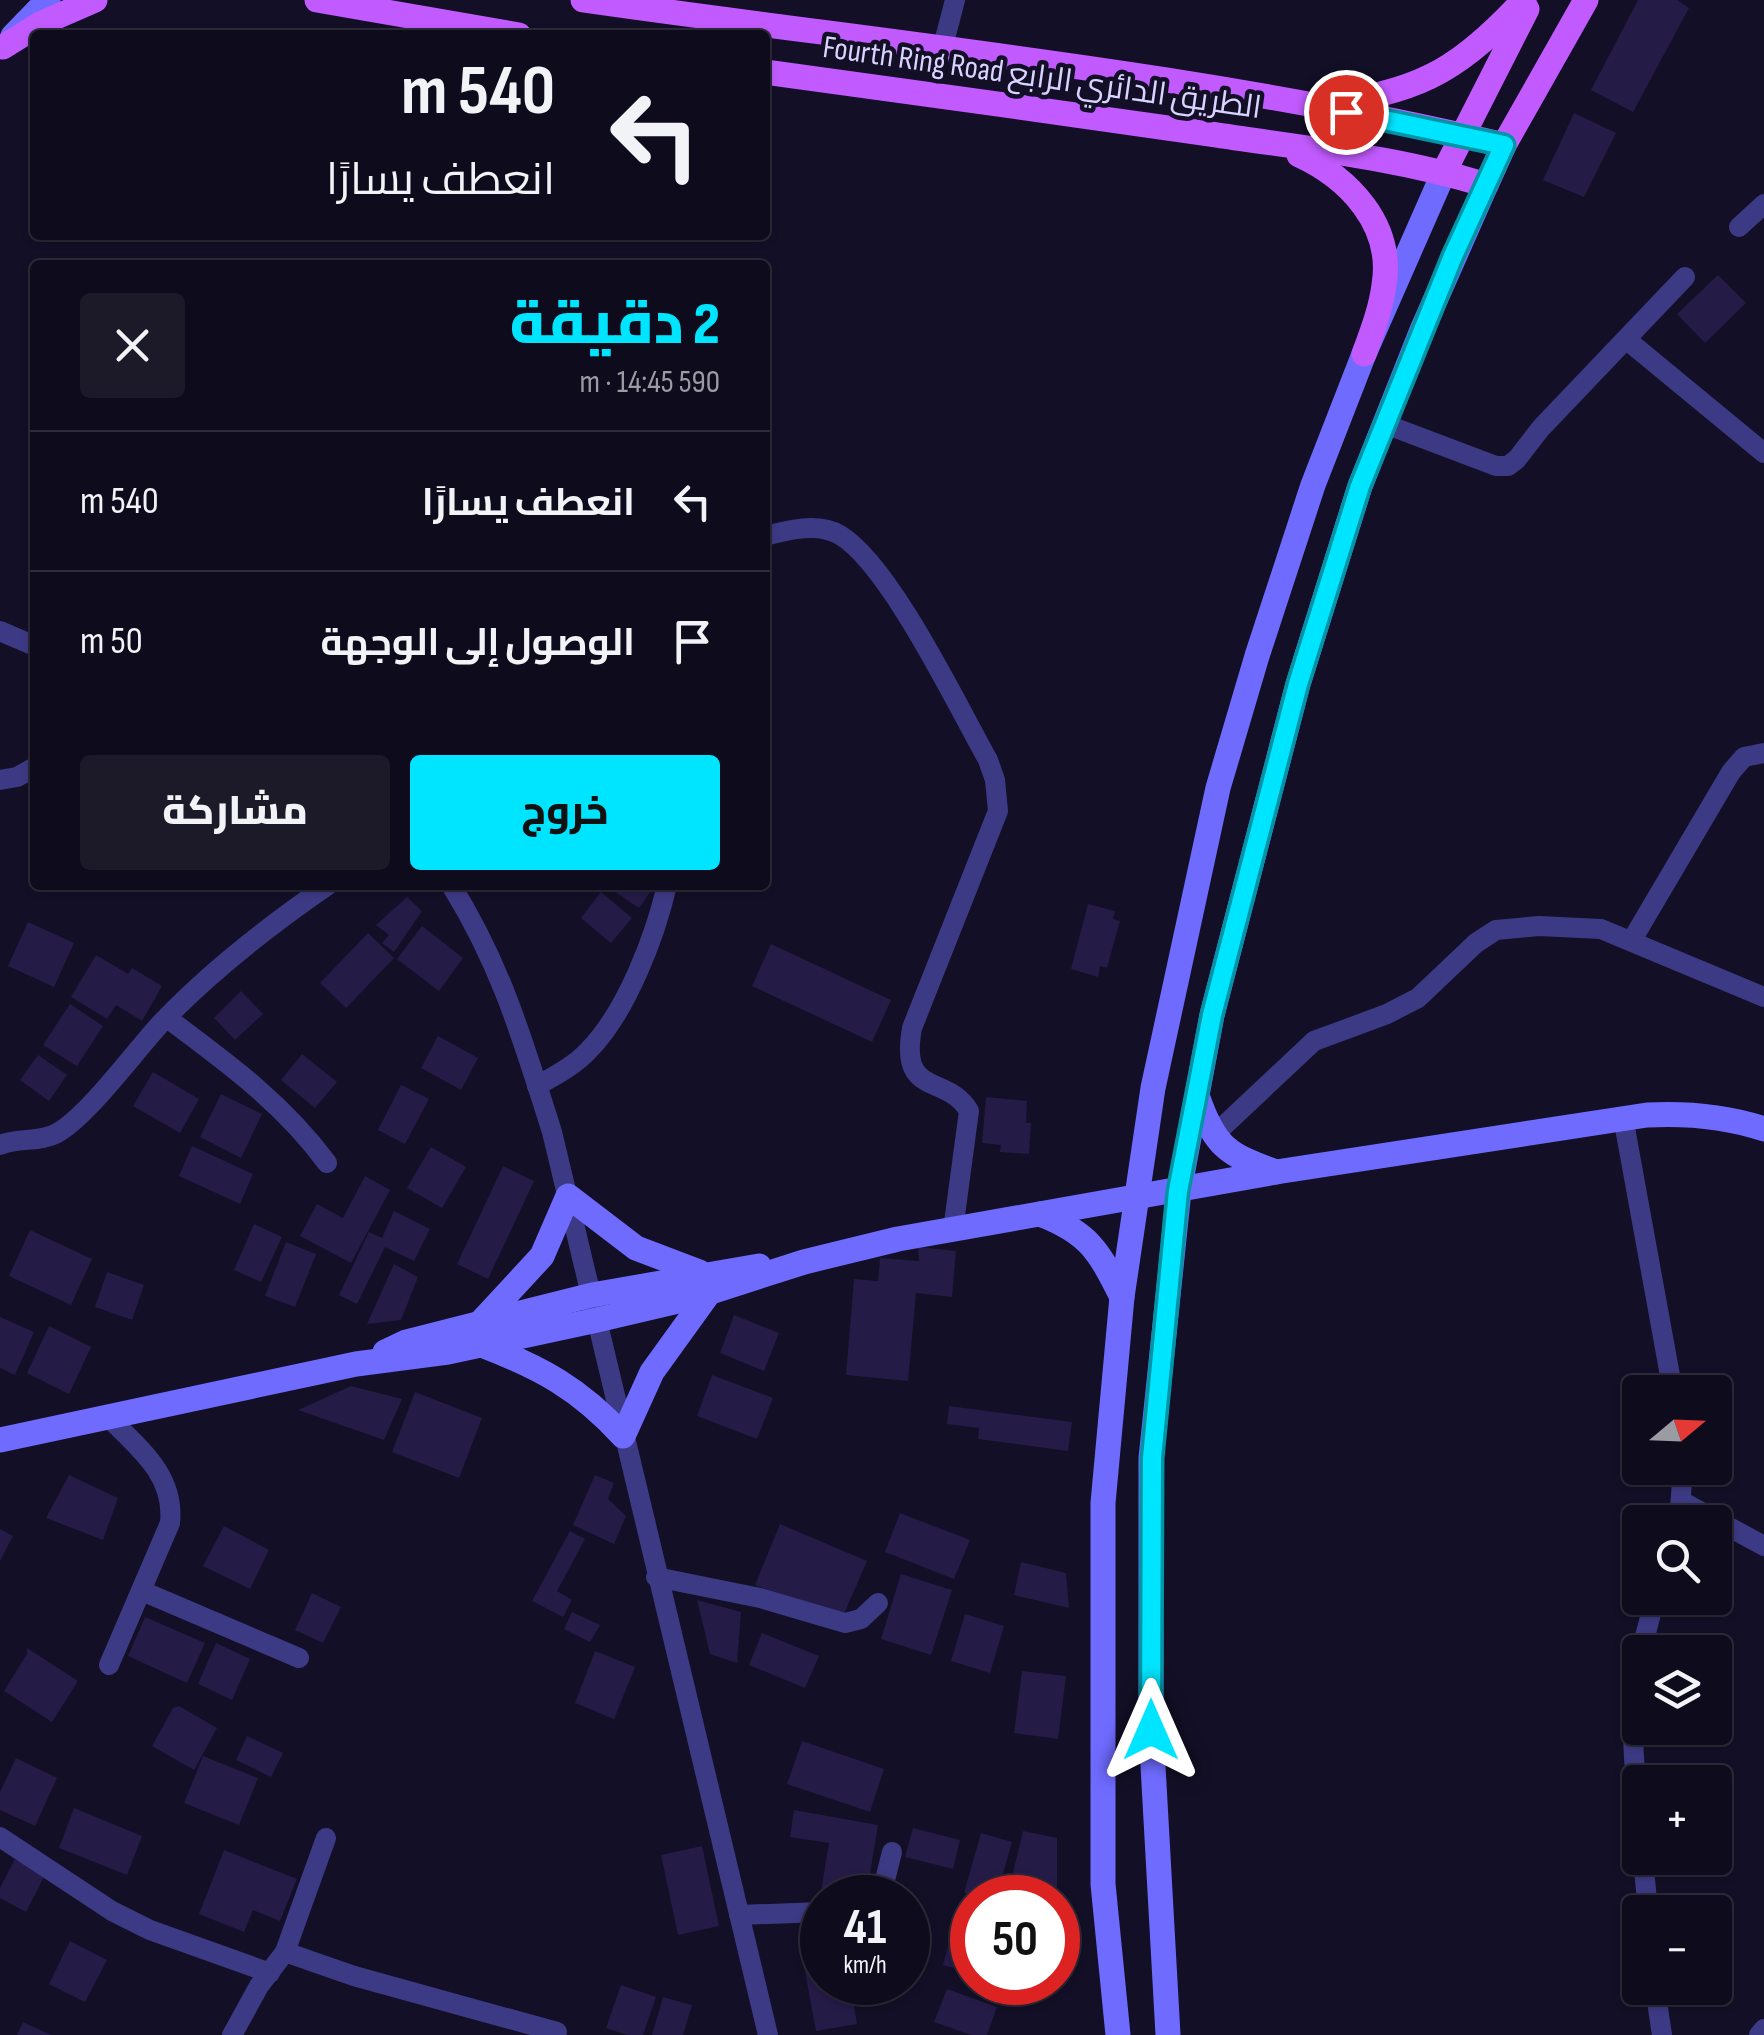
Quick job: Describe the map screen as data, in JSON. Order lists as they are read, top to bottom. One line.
{"streets":{"main road":["Fourth Ring Road الطريق الدائري الرابع"]},"north":"right","page":{"turn":["540 m","انعطف يسارًا"],"heading":["2 دقيقة","590 m · 14:45"],"list":[{"name":"انعطف يسارًا","value":"540 m"},{"name":"الوصول إلى الوجهة","value":"50 m"}],"buttons":["خروج","مشاركة"],"map_buttons":["+","−"],"speed":"41 km/h","limit":"50"}}
